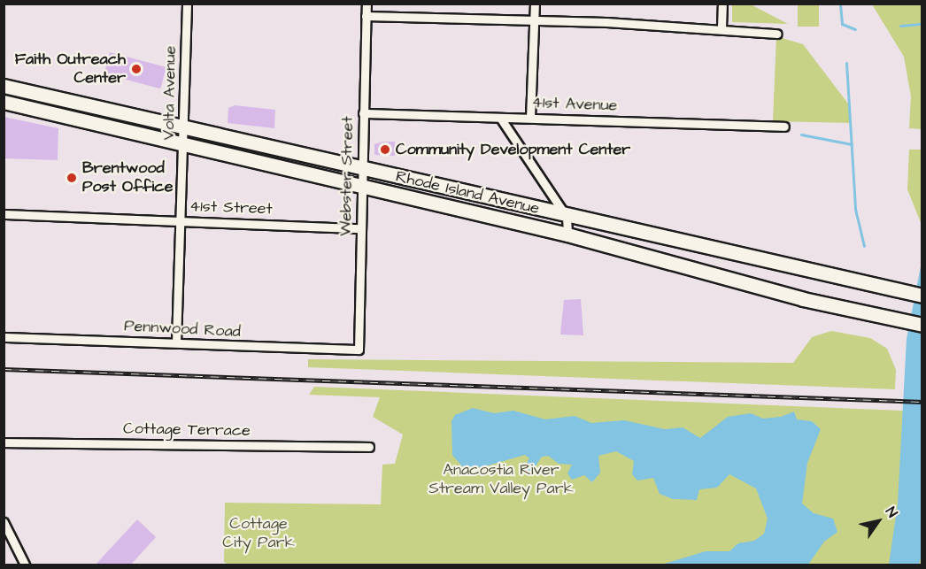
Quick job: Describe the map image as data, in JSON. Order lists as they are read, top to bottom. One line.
{"streets":{"main road":["Rhode Island Avenue"],"street":["Volta Avenue","41st Avenue","Webster Street","41st Street","Pennwood Road","Cottage Terrace"]},"crossings":[["Volta Avenue","Rhode Island Avenue"],["Volta Avenue","41st Street"],["Volta Avenue","Pennwood Road"],["41st Avenue","Webster Street"],["Webster Street","Rhode Island Avenue"],["Webster Street","41st Street"],["Webster Street","Pennwood Road"]],"parks":["Anacostia River Stream Valley Park","Cottage City Park"],"places":["Faith Outreach Center","Community Development Center","Brentwood Post Office"],"north":"top right"}
